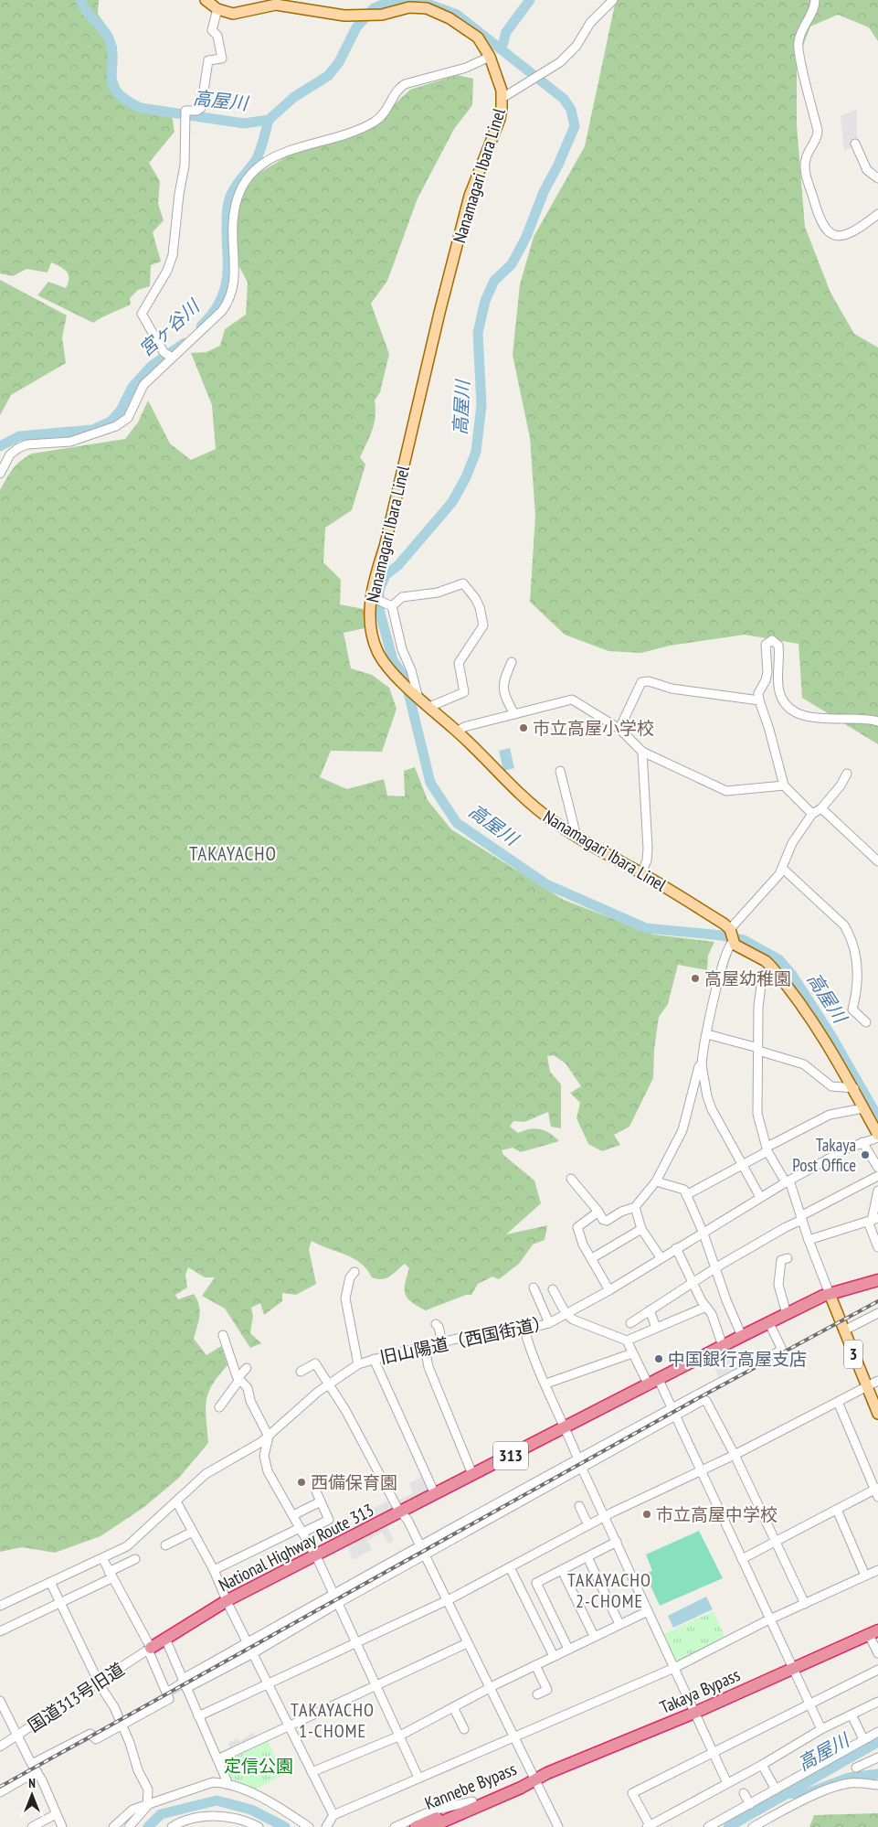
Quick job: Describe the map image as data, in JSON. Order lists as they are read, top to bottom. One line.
{"streets":{"highway":["313","National Highway Route 313","Takaya Bypass","Kannebe Bypass"],"main road":["Nanamagari Ibara Linel","3"],"street":["旧山陽道（西国街道）","国道313号旧道"]},"crossings":[["Nanamagari Ibara Linel","旧山陽道（西国街道）"],["3","National Highway Route 313"],["National Highway Route 313","国道313号旧道"],["Takaya Bypass","Kannebe Bypass"]],"districts":["TAKAYACHO","TAKAYACHO 2-CHOME","TAKAYACHO 1-CHOME"],"water":["高屋川","宮ヶ谷川"],"parks":["定信公園"],"places":["市立高屋小学校","高屋幼稚園","Takaya Post Office","中国銀行高屋支店","西備保育園","市立高屋中学校"],"north":"top"}
